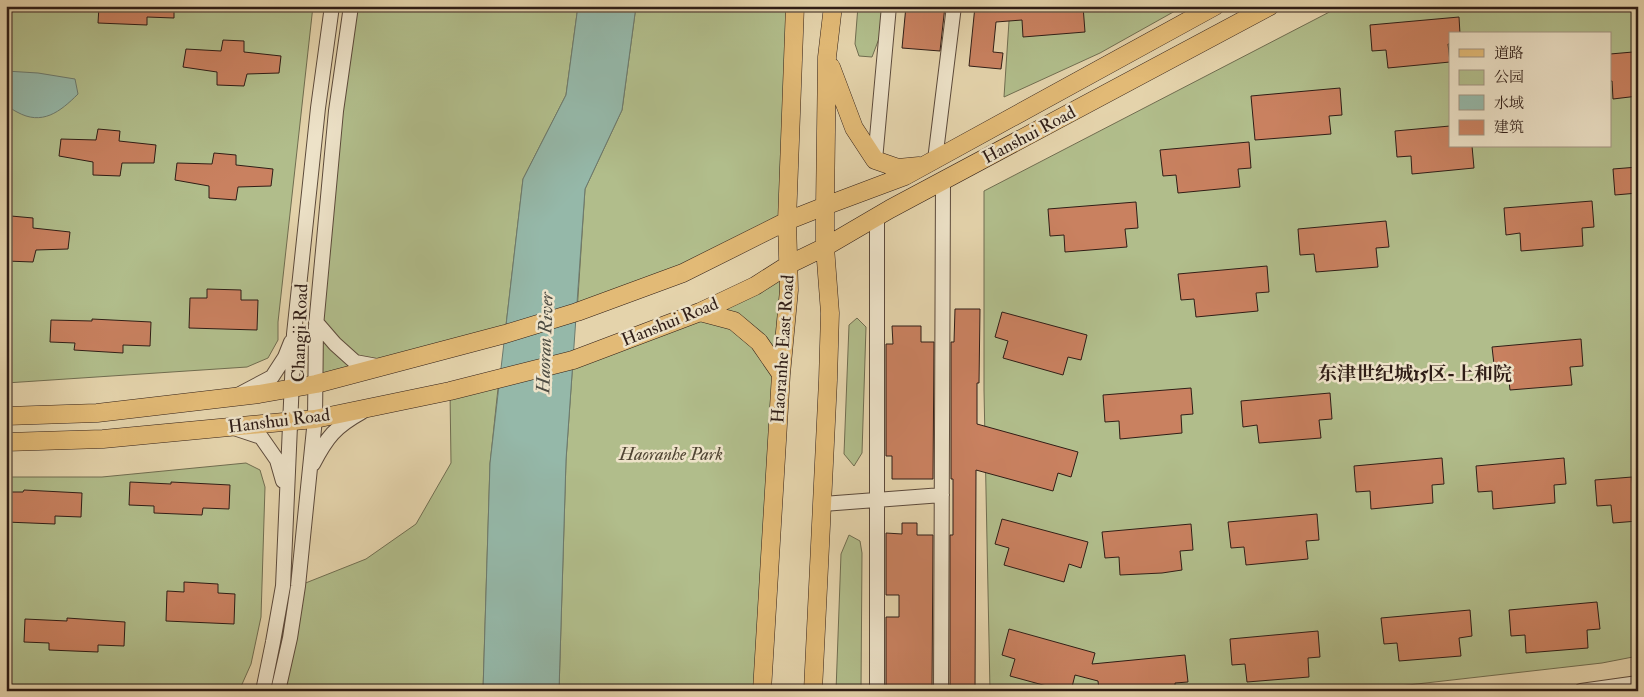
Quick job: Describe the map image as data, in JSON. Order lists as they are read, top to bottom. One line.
{"streets":{"main road":["Hanshui Road","Haoranhe East Road"],"street":["Changji Road"]},"crossings":[["Hanshui Road","Changji Road"],["Hanshui Road","Haoranhe East Road"]],"districts":["东津世纪城15区-上和院"],"water":["Haoran River"],"parks":["Haoranhe Park"],"legend":["道路","公园","水域","建筑"]}
